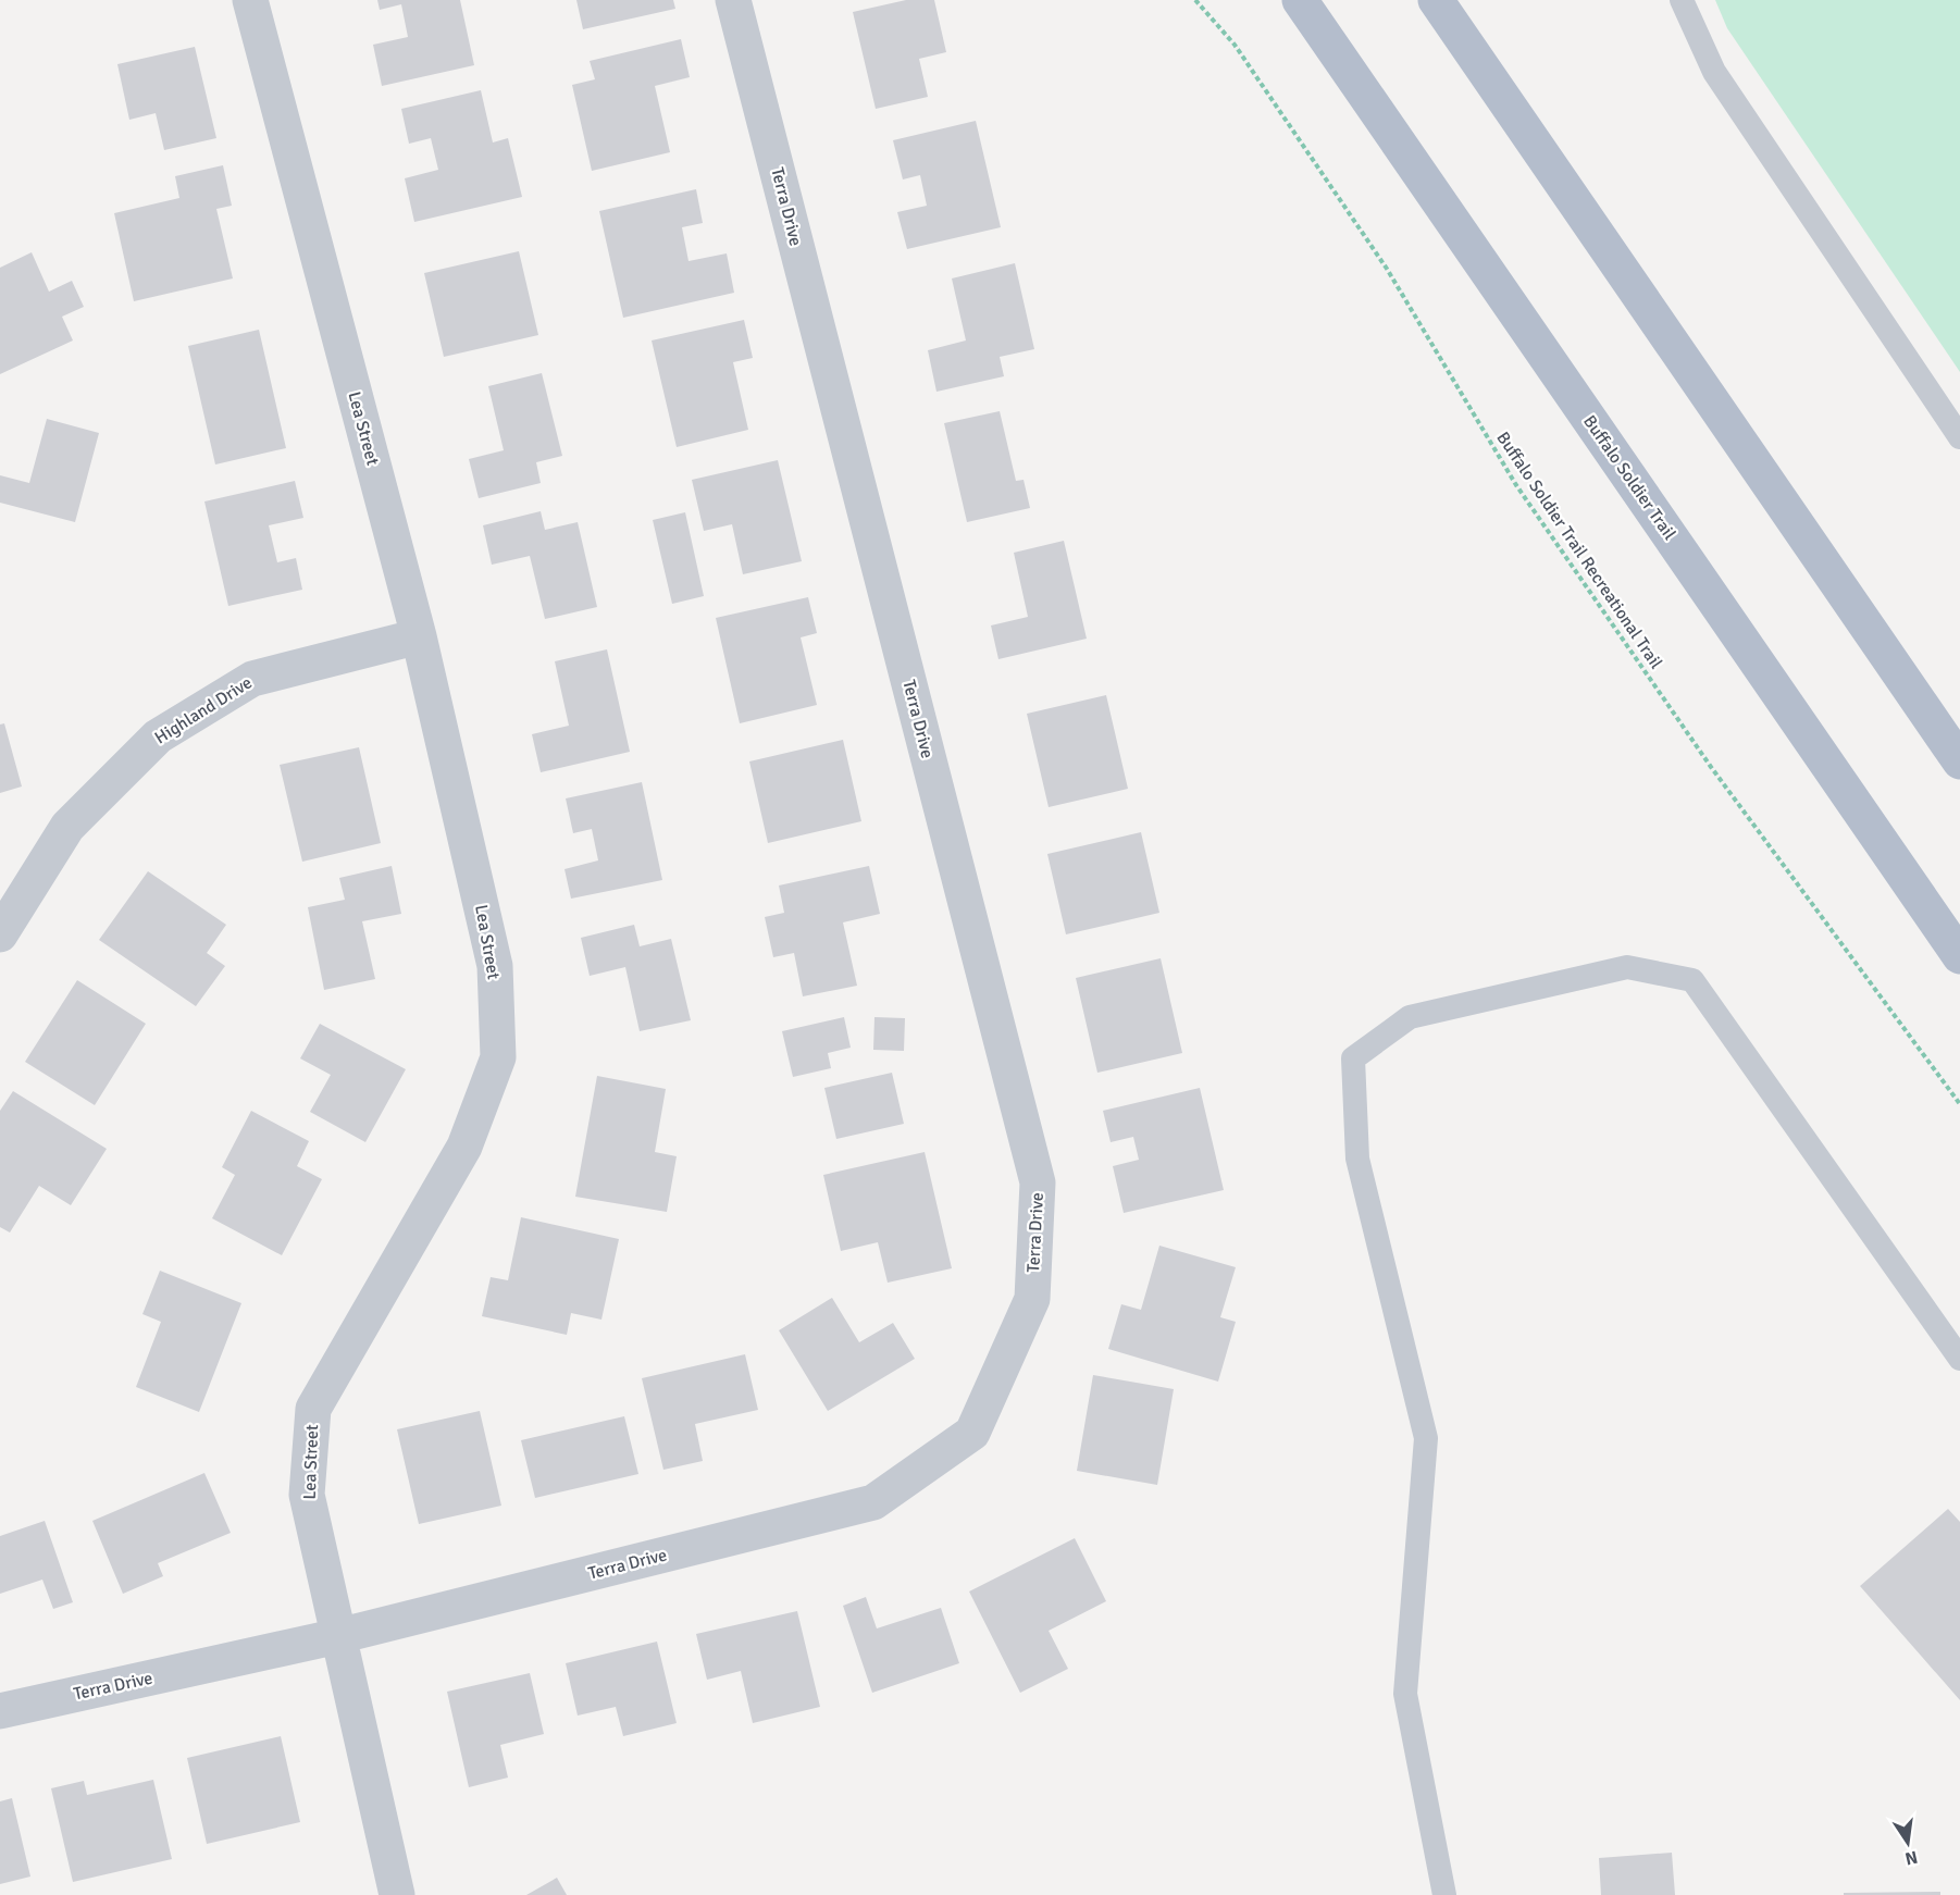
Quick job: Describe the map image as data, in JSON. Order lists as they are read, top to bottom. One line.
{"streets":{"main road":["Buffalo Soldier Trail"],"street":["Terra Drive","Lea Street","Highland Drive"],"path":["Buffalo Soldier Trail Recreational Trail"]},"crossings":[["Terra Drive","Lea Street"],["Lea Street","Highland Drive"]],"north":"bottom"}
